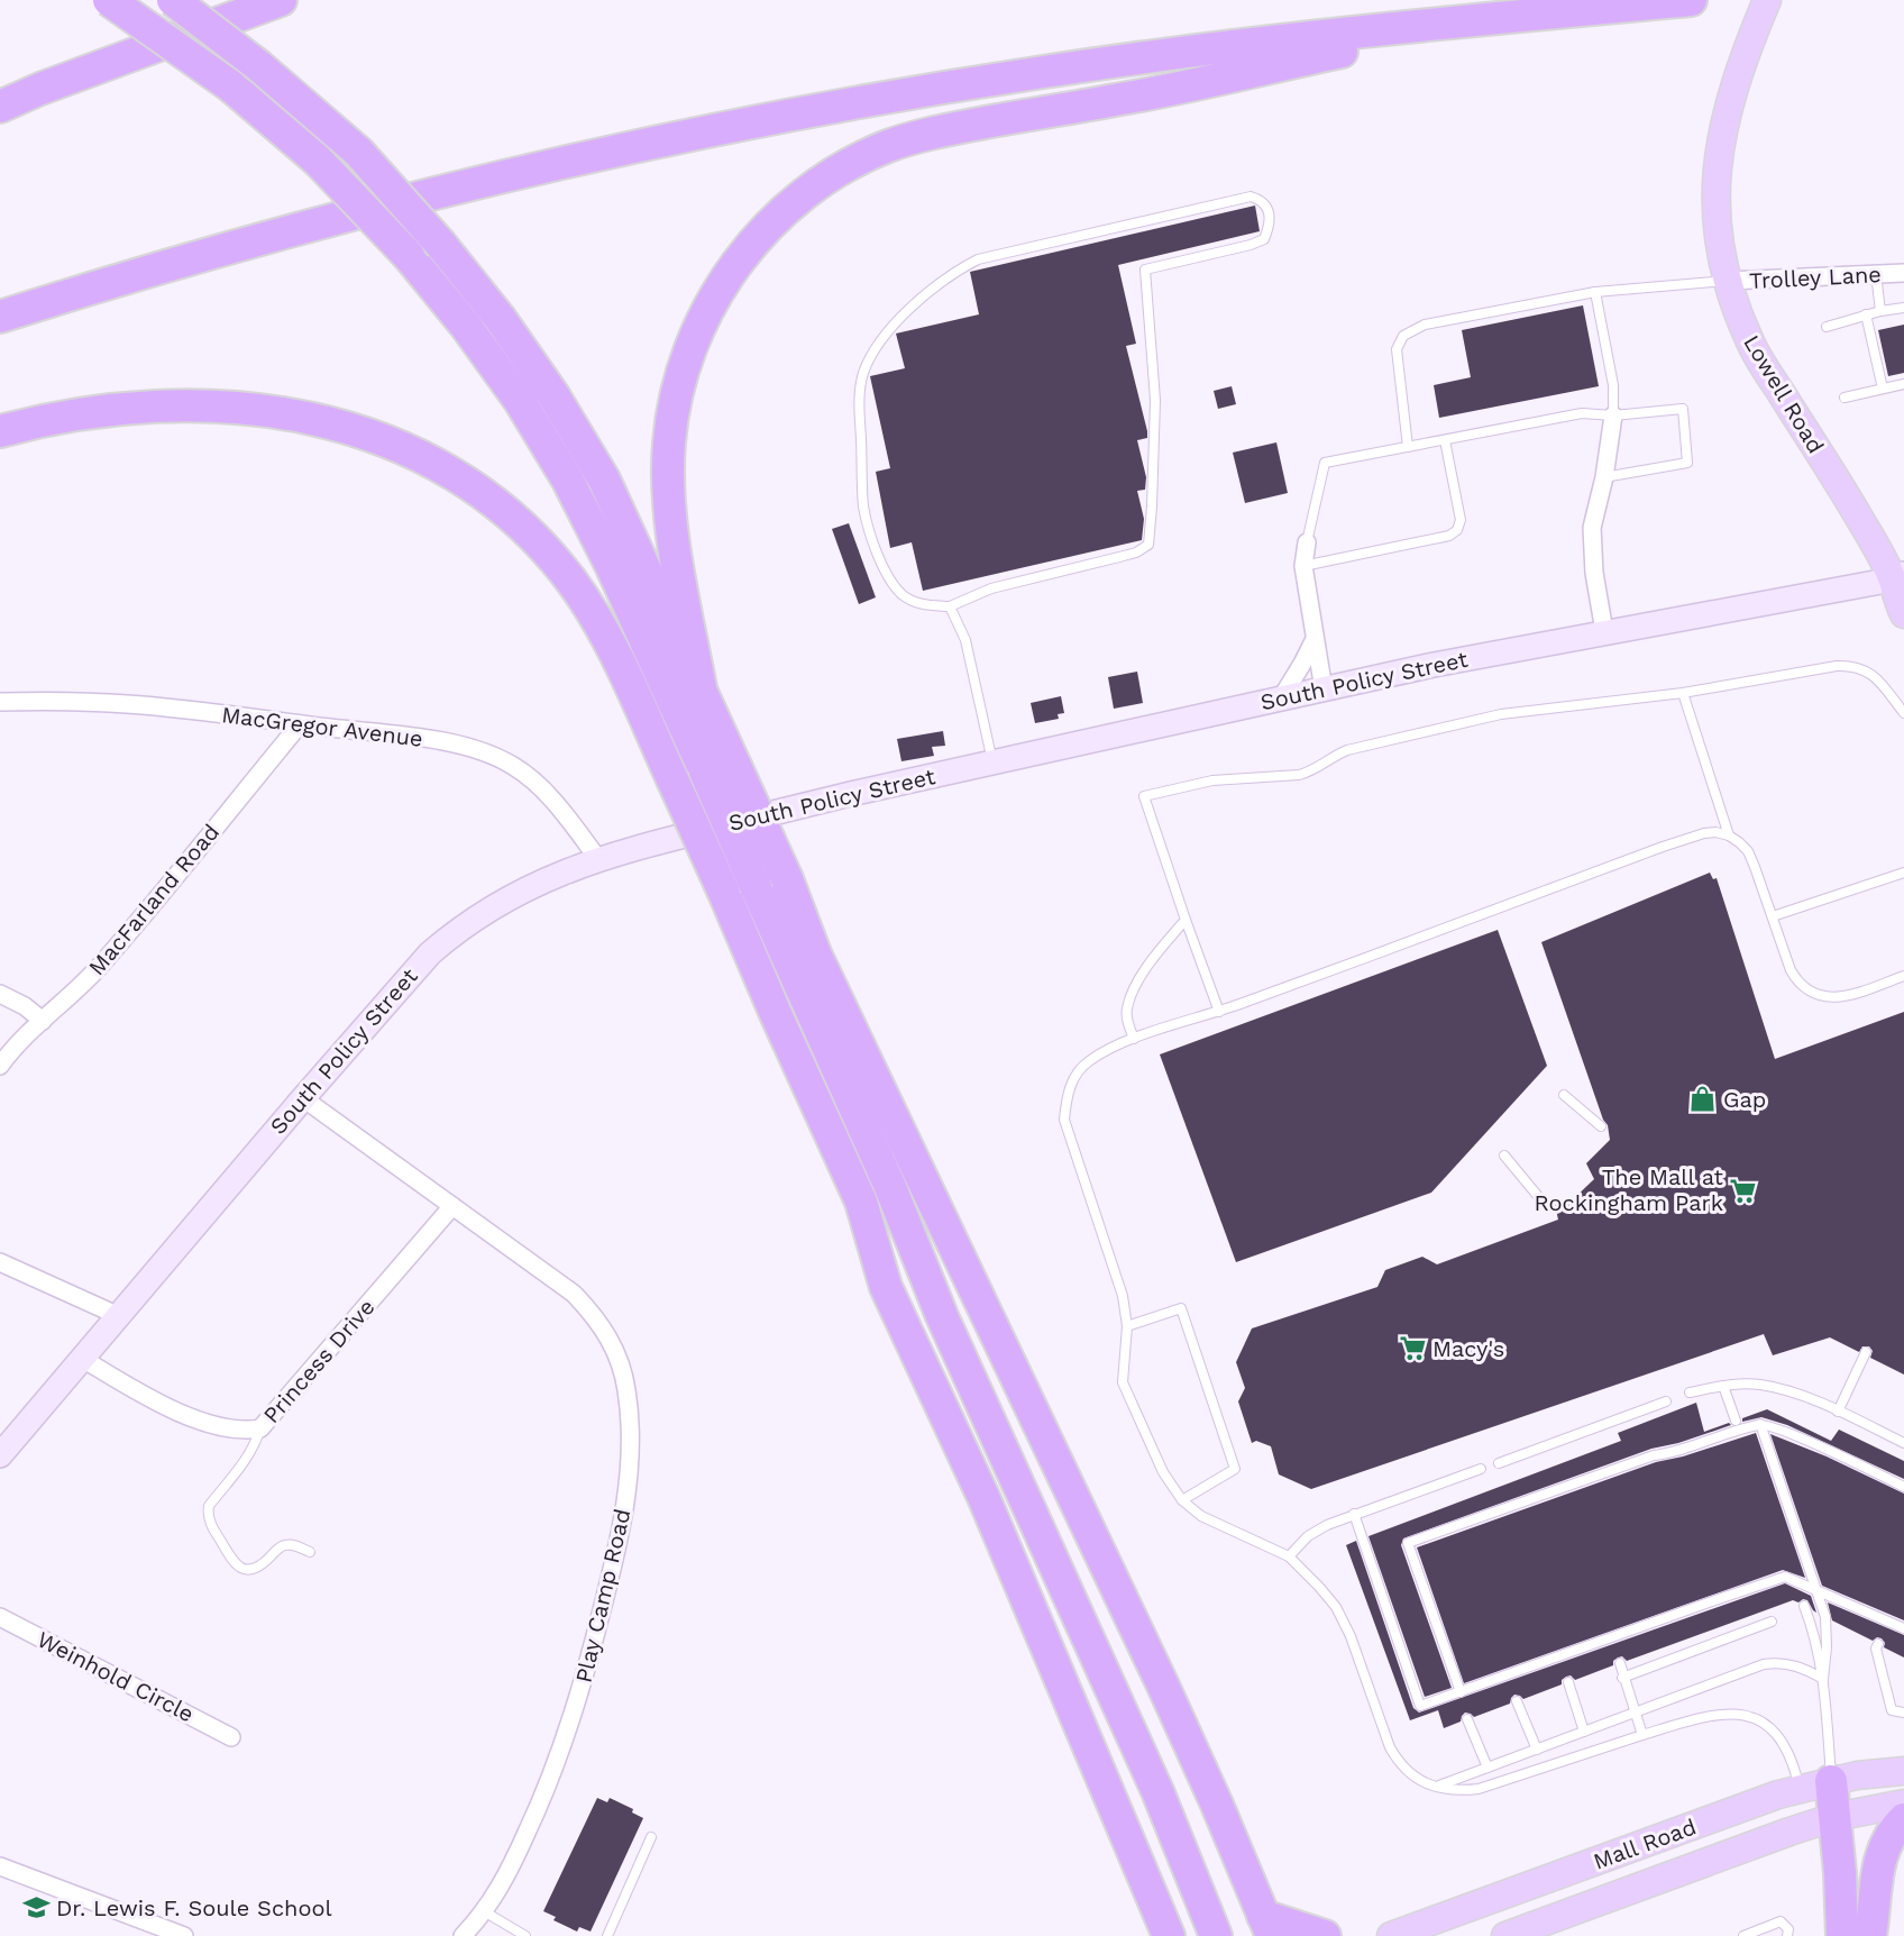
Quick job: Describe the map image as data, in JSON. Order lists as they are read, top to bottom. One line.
{"streets":{"main road":["Lowell Road","Mall Road"],"street":["Trolley Lane","South Policy Street","MacGregor Avenue","MacFarland Road","Princess Drive","Play Camp Road","Weinhold Circle"]},"crossings":[["Trolley Lane","Lowell Road"],["Lowell Road","South Policy Street"],["South Policy Street","MacGregor Avenue"],["South Policy Street","Princess Drive"],["South Policy Street","Play Camp Road"],["MacGregor Avenue","MacFarland Road"],["Princess Drive","Play Camp Road"]],"places":{"shop":["Gap"],"supermarket":["The Mall at Rockingham Park","Macy's"],"school or university":["Dr. Lewis F. Soule School"]}}
